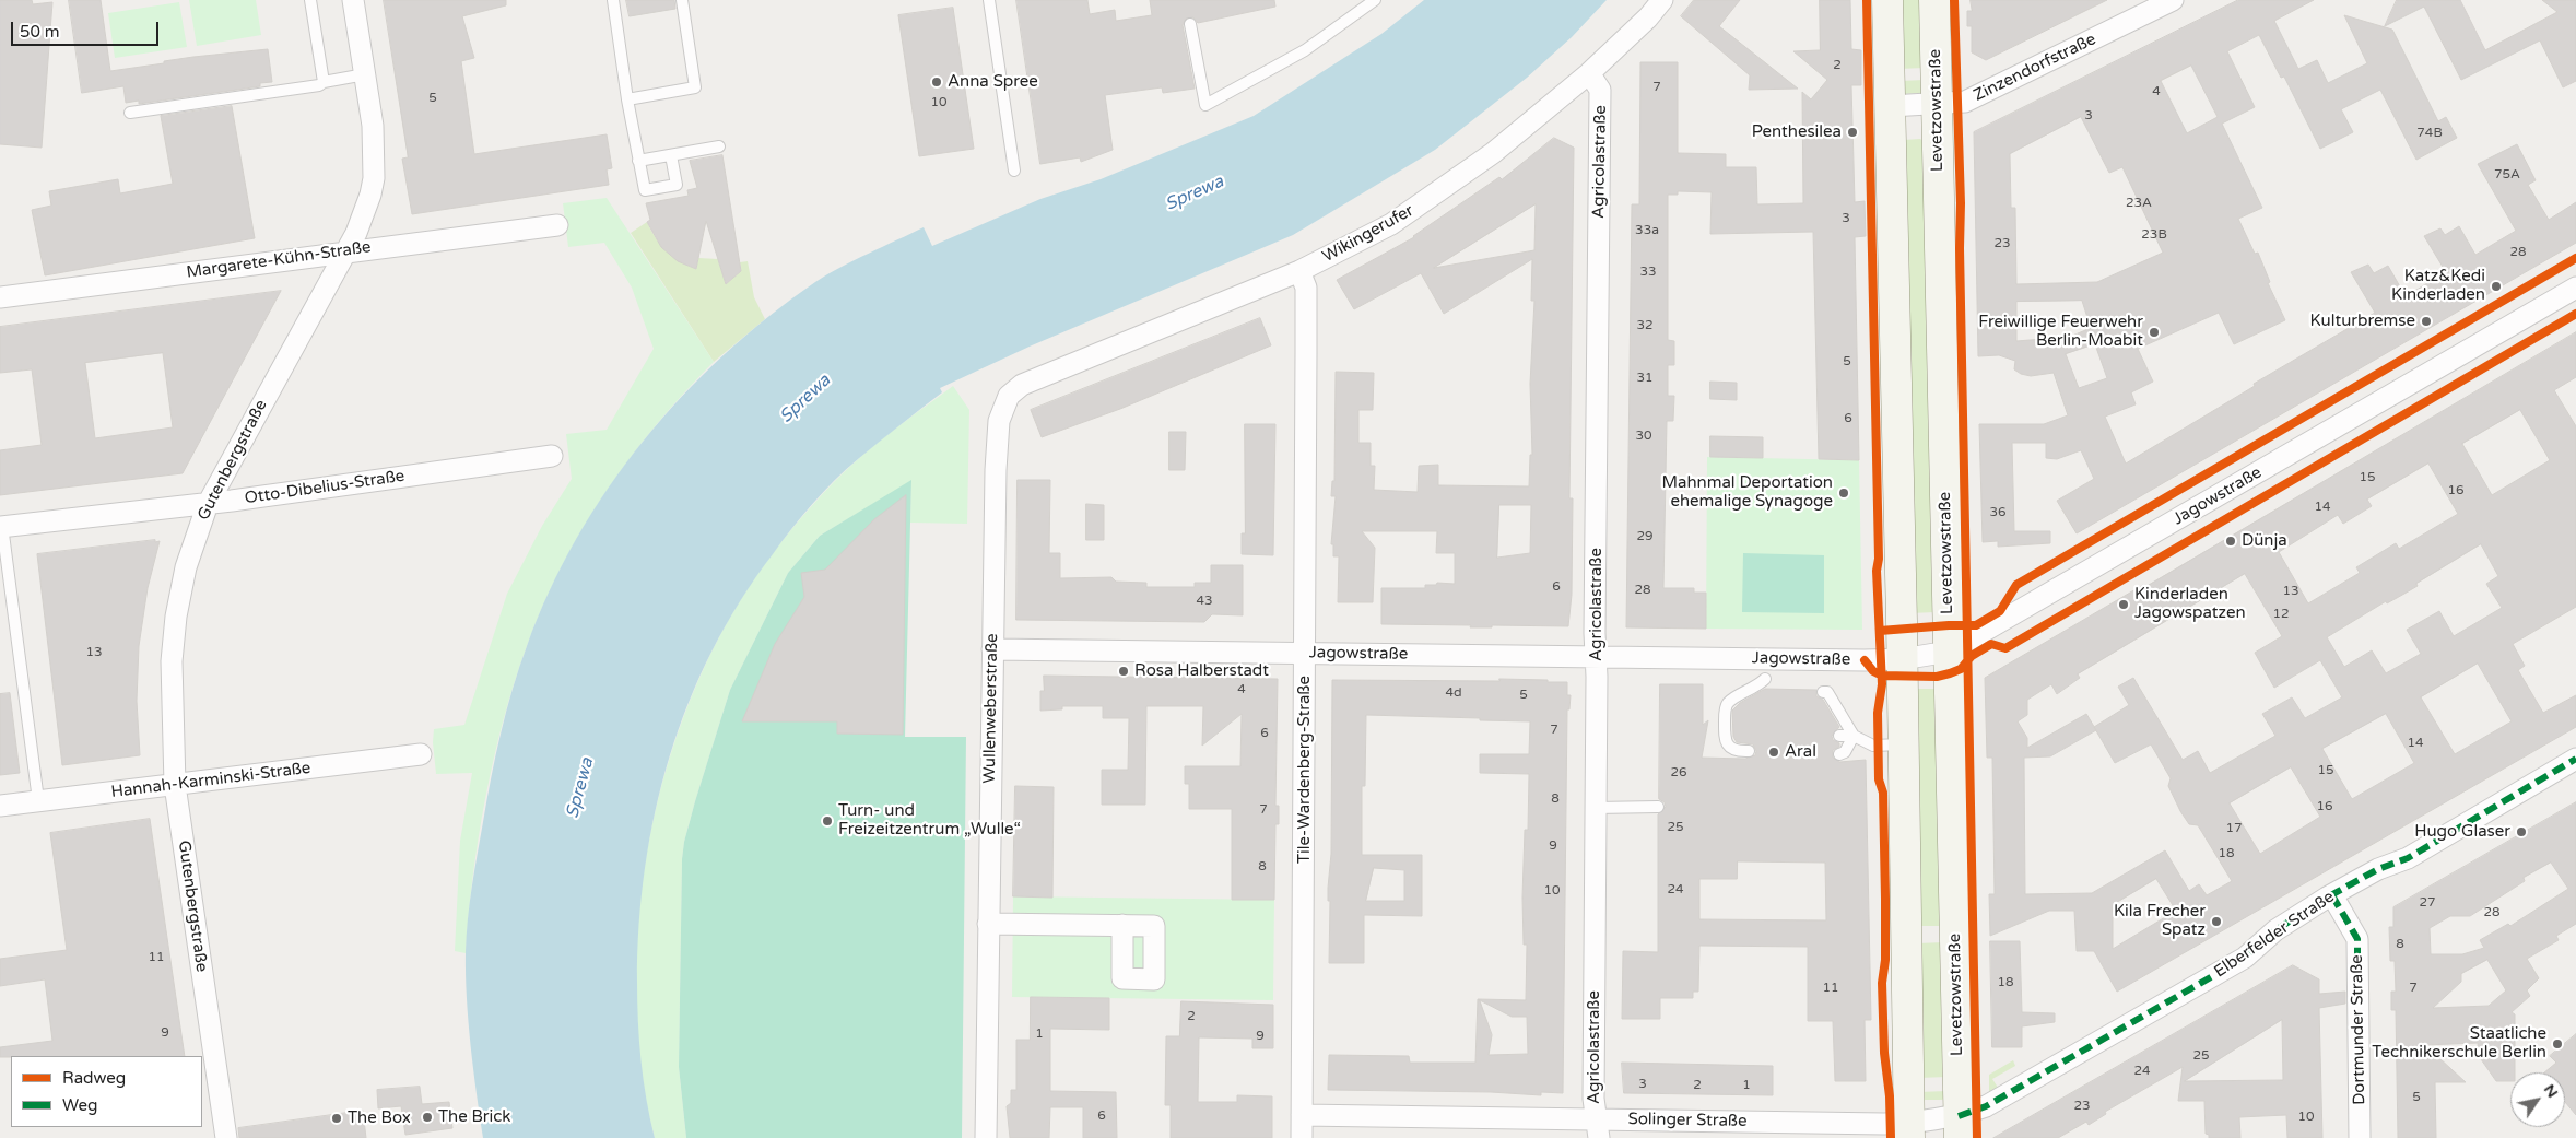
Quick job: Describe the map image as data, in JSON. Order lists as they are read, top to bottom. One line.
{"streets":{"main road":["Levetzowstraße"],"street":["Zinzendorfstraße","Agricolastraße","Wikingerufer","Margarete-Kühn-Straße","Gutenbergstraße","Otto-Dibelius-Straße","Jagowstraße","Wullenweberstraße","Tile-Wardenberg-Straße","Hannah-Karminski-Straße","Elberfelder Straße","Dortmunder Straße","Solinger Straße"]},"crossings":[["Zinzendorfstraße","Levetzowstraße"],["Levetzowstraße","Jagowstraße"],["Levetzowstraße","Elberfelder Straße"],["Agricolastraße","Wikingerufer"],["Agricolastraße","Jagowstraße"],["Agricolastraße","Solinger Straße"],["Wikingerufer","Wullenweberstraße"],["Wikingerufer","Tile-Wardenberg-Straße"],["Margarete-Kühn-Straße","Gutenbergstraße"],["Gutenbergstraße","Otto-Dibelius-Straße"],["Gutenbergstraße","Hannah-Karminski-Straße"],["Jagowstraße","Wullenweberstraße"],["Jagowstraße","Tile-Wardenberg-Straße"],["Tile-Wardenberg-Straße","Solinger Straße"],["Elberfelder Straße","Dortmunder Straße"],["Elberfelder Straße","Solinger Straße"]],"water":["Sprewa"],"places":["Anna Spree","Penthesilea","Katz&Kedi Kinderladen","Kulturbremse","Freiwillige Feuerwehr Berlin-Moabit","Mahnmal Deportation ehemalige Synagoge","Dünja","Kinderladen Jagowspatzen","Rosa Halberstadt","Aral","Turn- und Freizeitzentrum „Wulle“","Hugo Glaser","Kila Frecher Spatz","Staatliche Technikerschule Berlin","The Brick","The Box"],"house_numbers":["2","7","4","5","10","3","74B","75A","23A","3","33a","23B","23","28","33","32","5","31","6","30","15","16","14","36","29","6","28","13","43","12","13","4","4d","5","7","6","14","15","26","8","16","7","25","17","9","18","8","24","10","27","28","8","11","18","11","7","2","9","1","9","25","24","3","2","1","5","23","6","10"],"legend":["Radweg","Weg"],"scale_bar":"50 m","north":"top right"}
